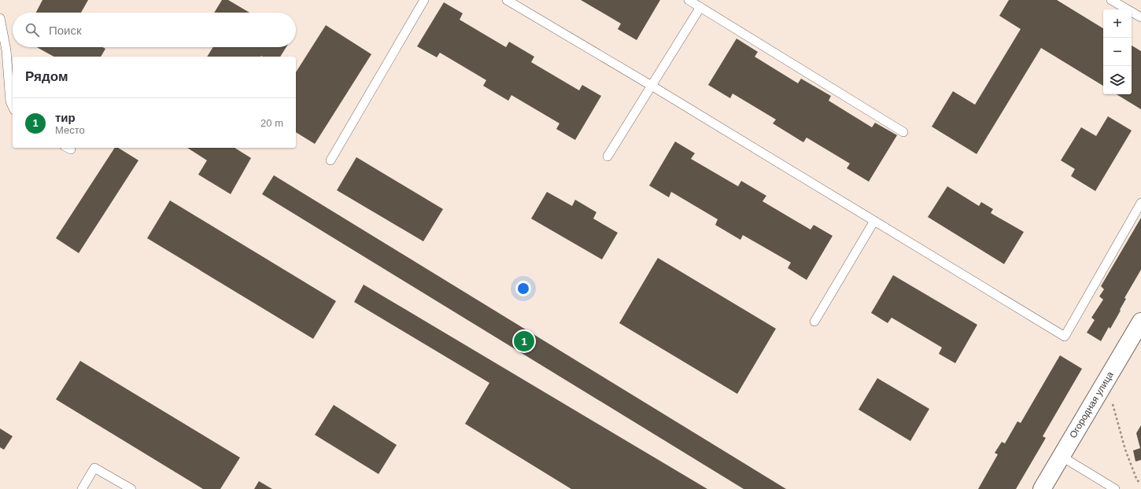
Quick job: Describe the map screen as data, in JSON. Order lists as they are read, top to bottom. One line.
{"streets":{"street":["Огородная улица"]},"page":{"map_buttons":["+","−"],"search":"Поиск","heading":"Рядом","list":[{"mark":"1","name":"тир","note":"Место","value":"20 m"}],"pins":"1"}}
